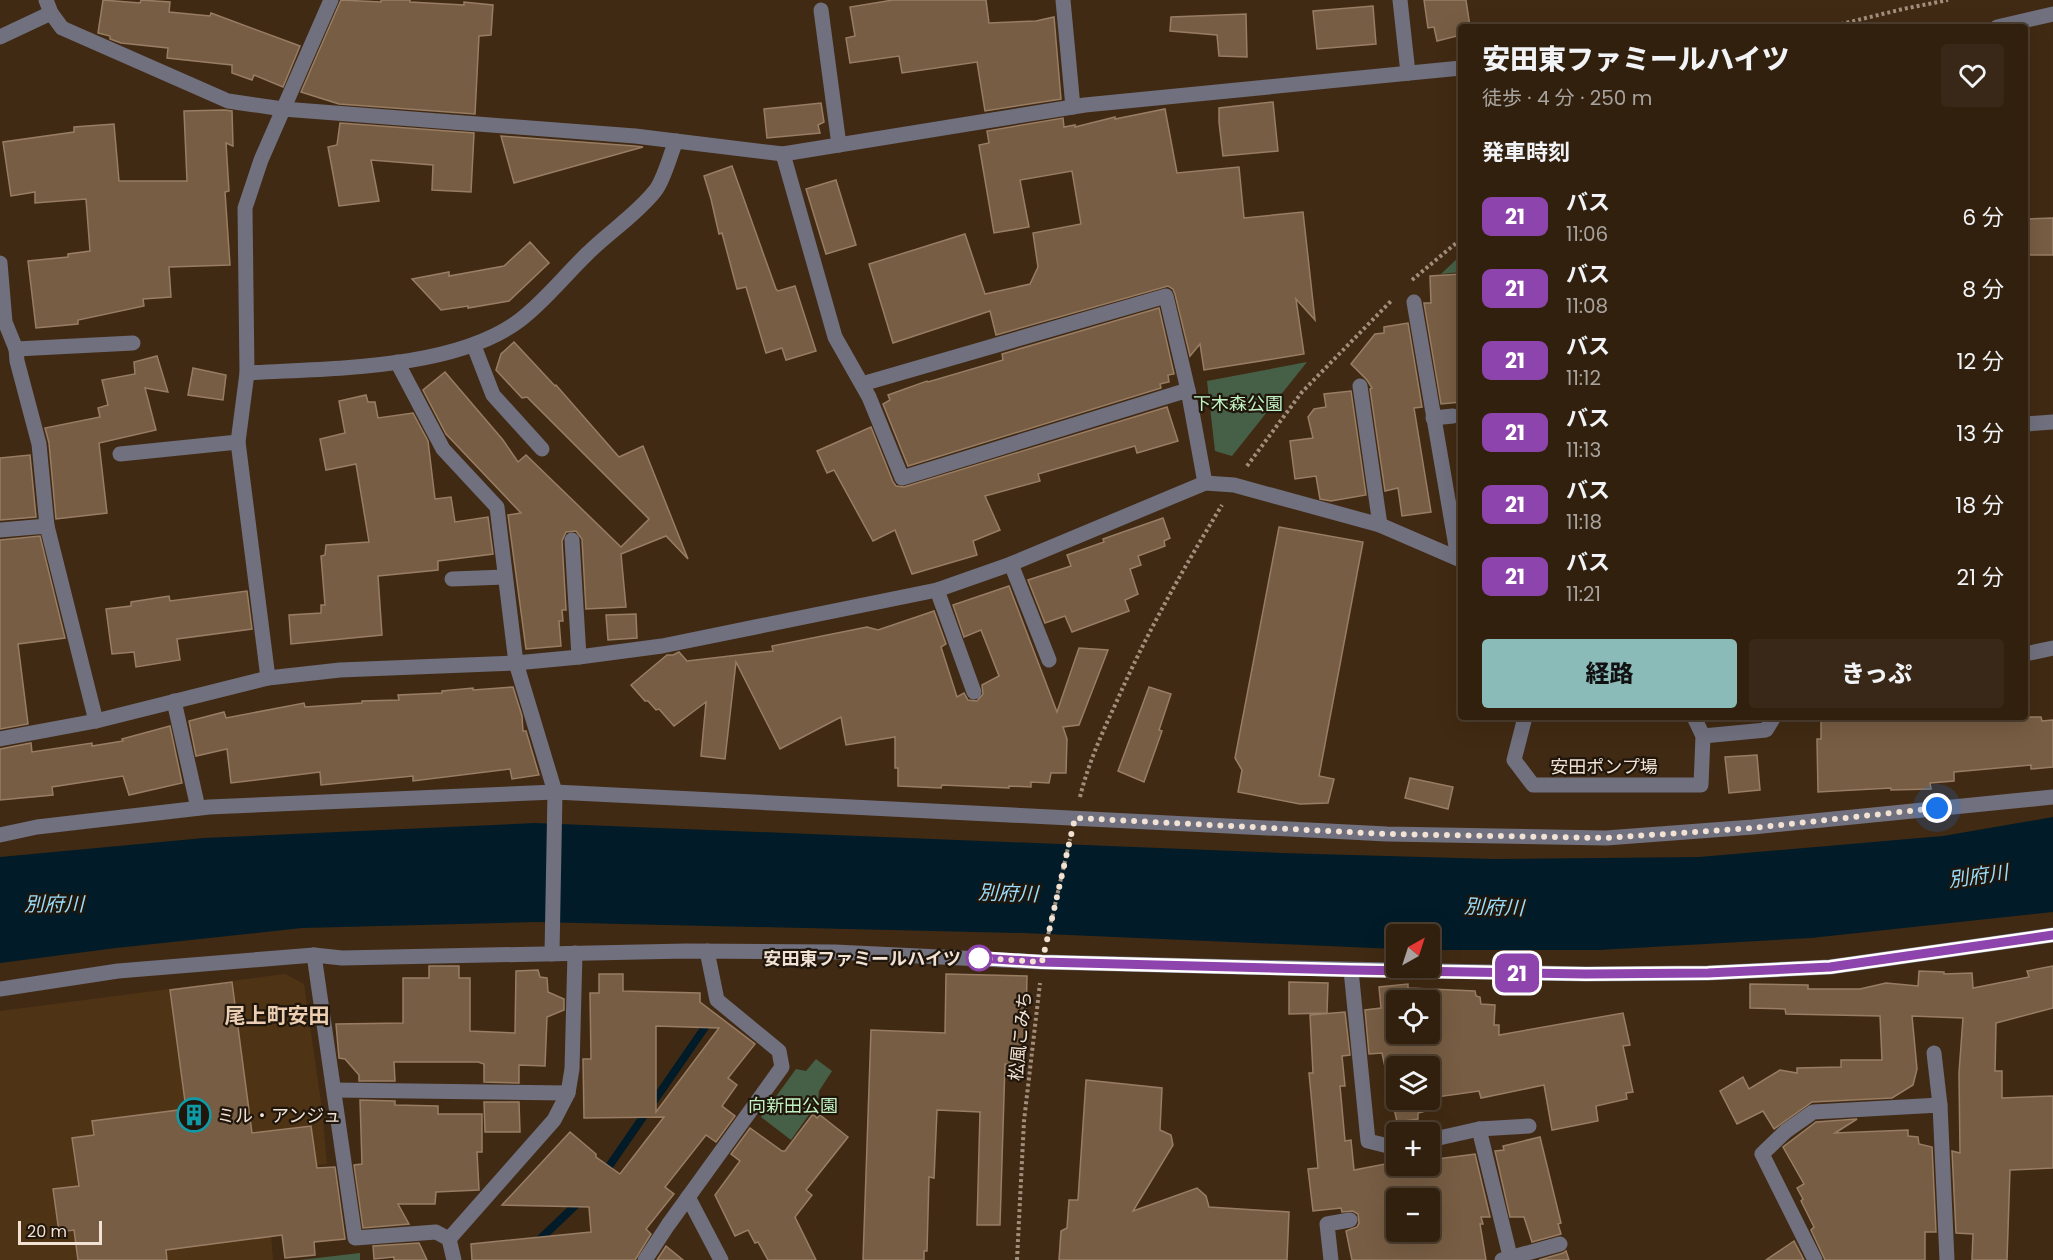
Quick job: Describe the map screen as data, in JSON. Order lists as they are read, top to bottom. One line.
{"streets":{"street":["安田ポンプ場"],"path":["松風こみち"]},"districts":["尾上町安田"],"water":["別府川"],"parks":["下木森公園","向新田公園"],"places":{"other":["安田東ファミールハイツ"],"building":["ミル・アンジュ"]},"lines":["bus line 21"],"scale_bar":"20 m","north":"top right","page":{"on_map":"21","heading":[["安田東ファミールハイツ","徒歩 · 4 分 · 250 m"],"発車時刻"],"list":[{"mark":"21","name":"バス","note":"11:06","value":"6 分"},{"mark":"21","name":"バス","note":"11:08","value":"8 分"},{"mark":"21","name":"バス","note":"11:12","value":"12 分"},{"mark":"21","name":"バス","note":"11:13","value":"13 分"},{"mark":"21","name":"バス","note":"11:18","value":"18 分"},{"mark":"21","name":"バス","note":"11:21","value":"21 分"}],"buttons":["経路","きっぷ"],"map_buttons":["+","−"],"scale":"20 m"}}
